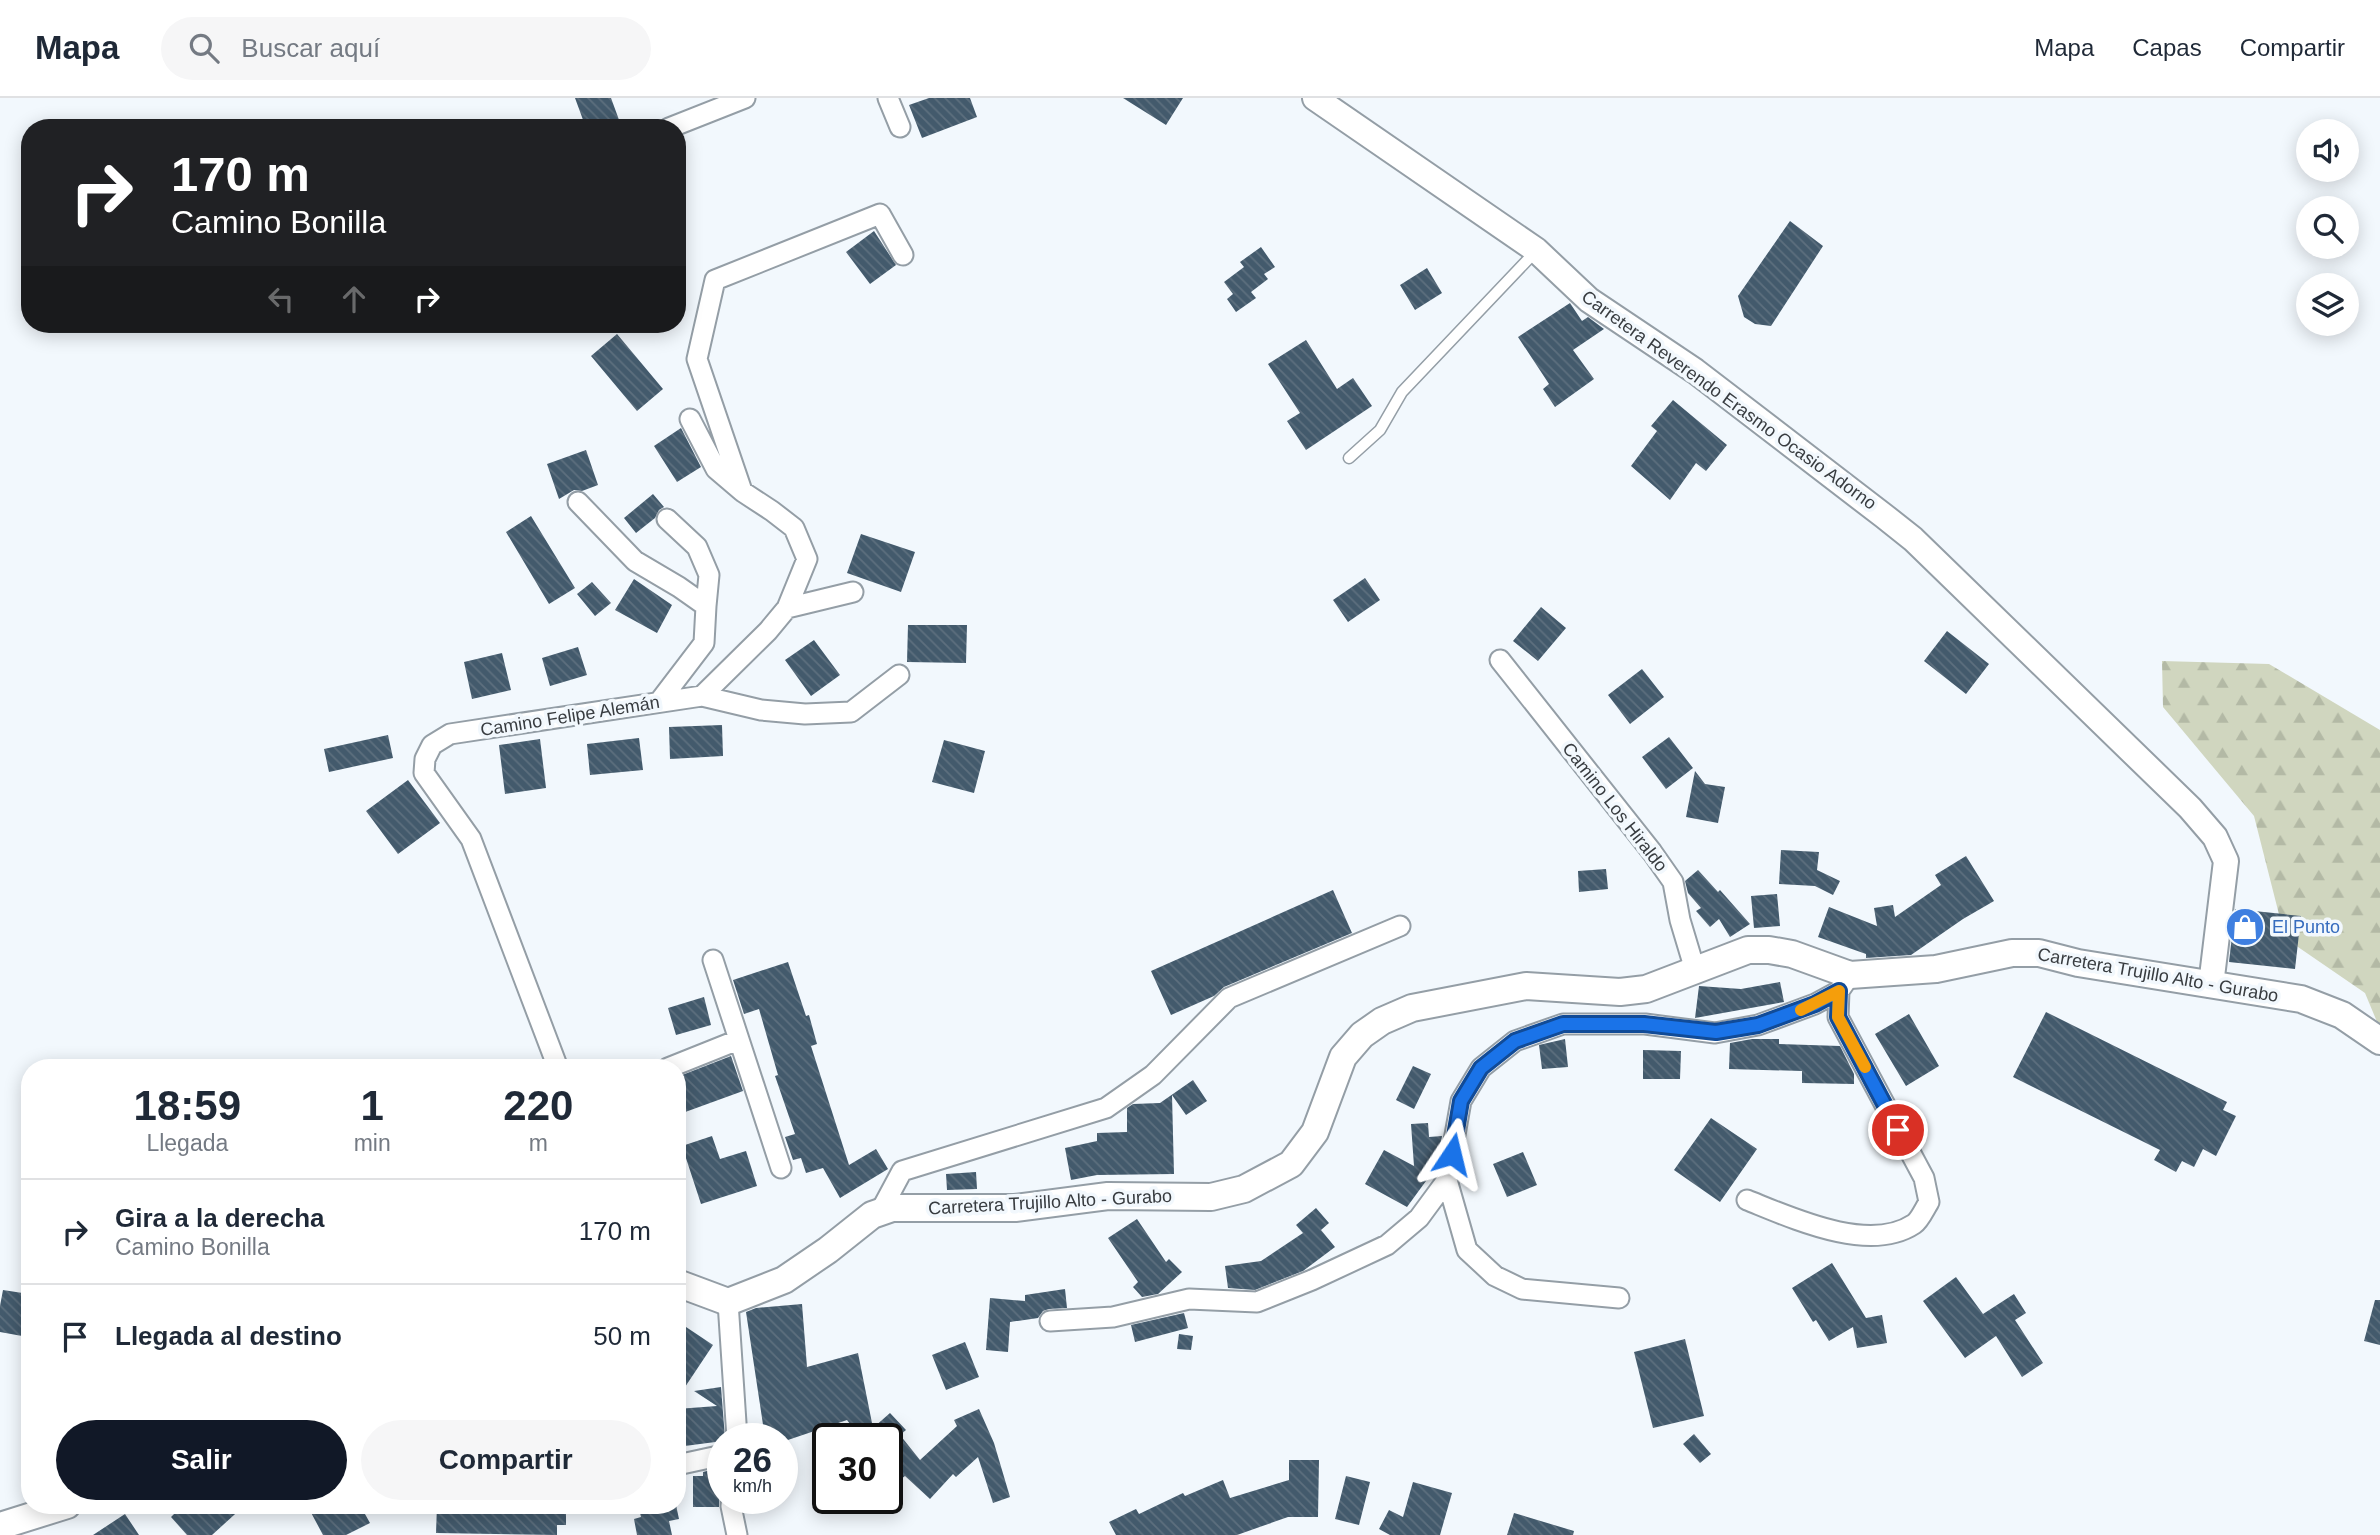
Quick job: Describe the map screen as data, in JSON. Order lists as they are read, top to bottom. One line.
{"streets":{"main road":["Carretera Trujillo Alto - Gurabo"],"street":["Carretera Reverendo Erasmo Ocasio Adorno","Camino Felipe Alemán","Camino Los Hiraldo"]},"crossings":[["Carretera Reverendo Erasmo Ocasio Adorno","Carretera Trujillo Alto - Gurabo"],["Camino Los Hiraldo","Carretera Trujillo Alto - Gurabo"]],"places":{"shop":["El Punto"]},"page":{"header":"Mapa","search":"Buscar aquí","nav":["Mapa","Capas","Compartir"],"turn":["170 m","Camino Bonilla"],"eta":["18:59","Llegada","1","min","220","m"],"list":[{"name":"Gira a la derecha","note":"Camino Bonilla","value":"170 m"},{"name":"Llegada al destino","value":"50 m"}],"buttons":["Salir","Compartir"],"speed":"26 km/h","limit":"30"}}
